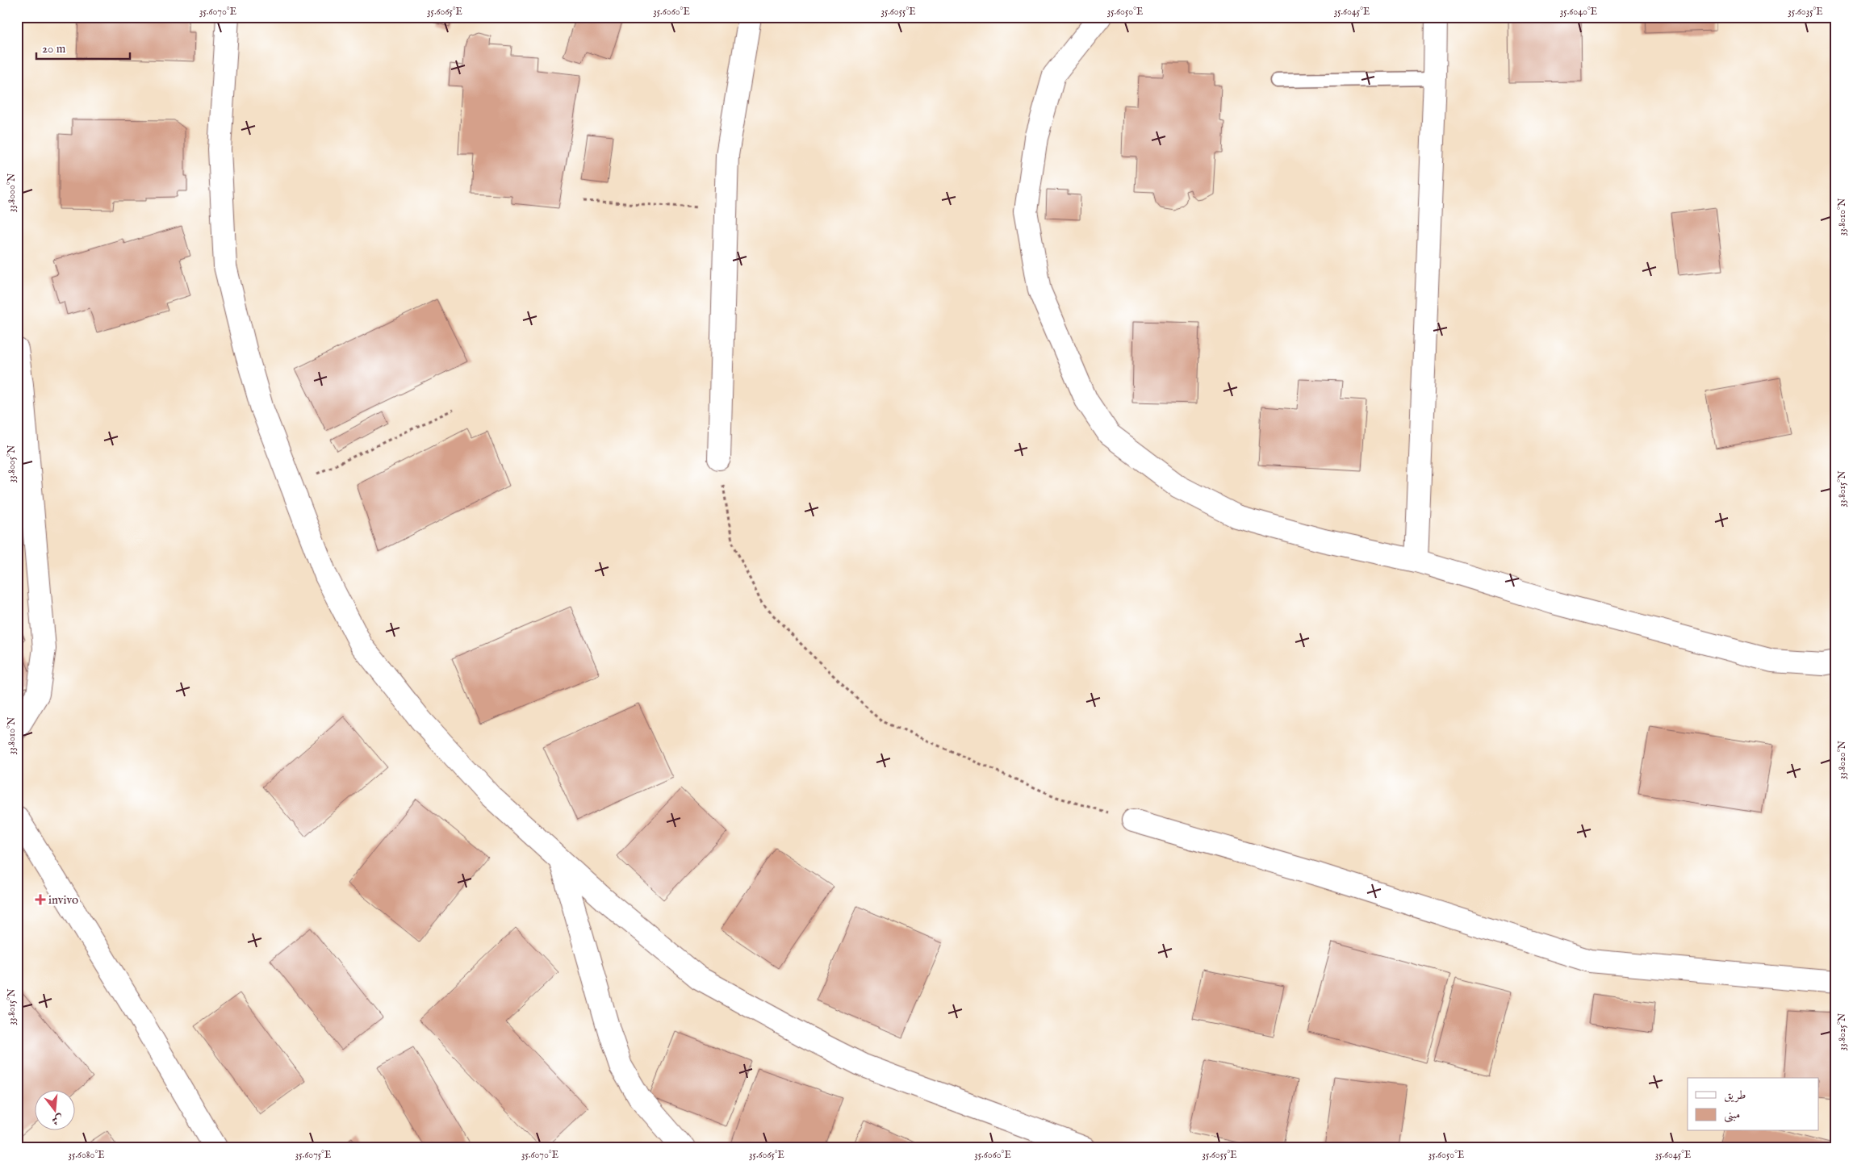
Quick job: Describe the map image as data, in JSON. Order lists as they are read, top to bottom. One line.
{"places":{"health":["invivo"]},"legend":["طريق","مبنى"],"scale_bar":"20 m","north":"bottom","coordinates":["35.6070°E","35.6065°E","35.6060°E","35.6055°E","35.6050°E","35.6045°E","35.6040°E","35.6035°E","33.8000°N","33.8010°N","33.8005°N","33.8015°N","33.8020°N","33.8025°N","35.6080°E","35.6075°E"]}
